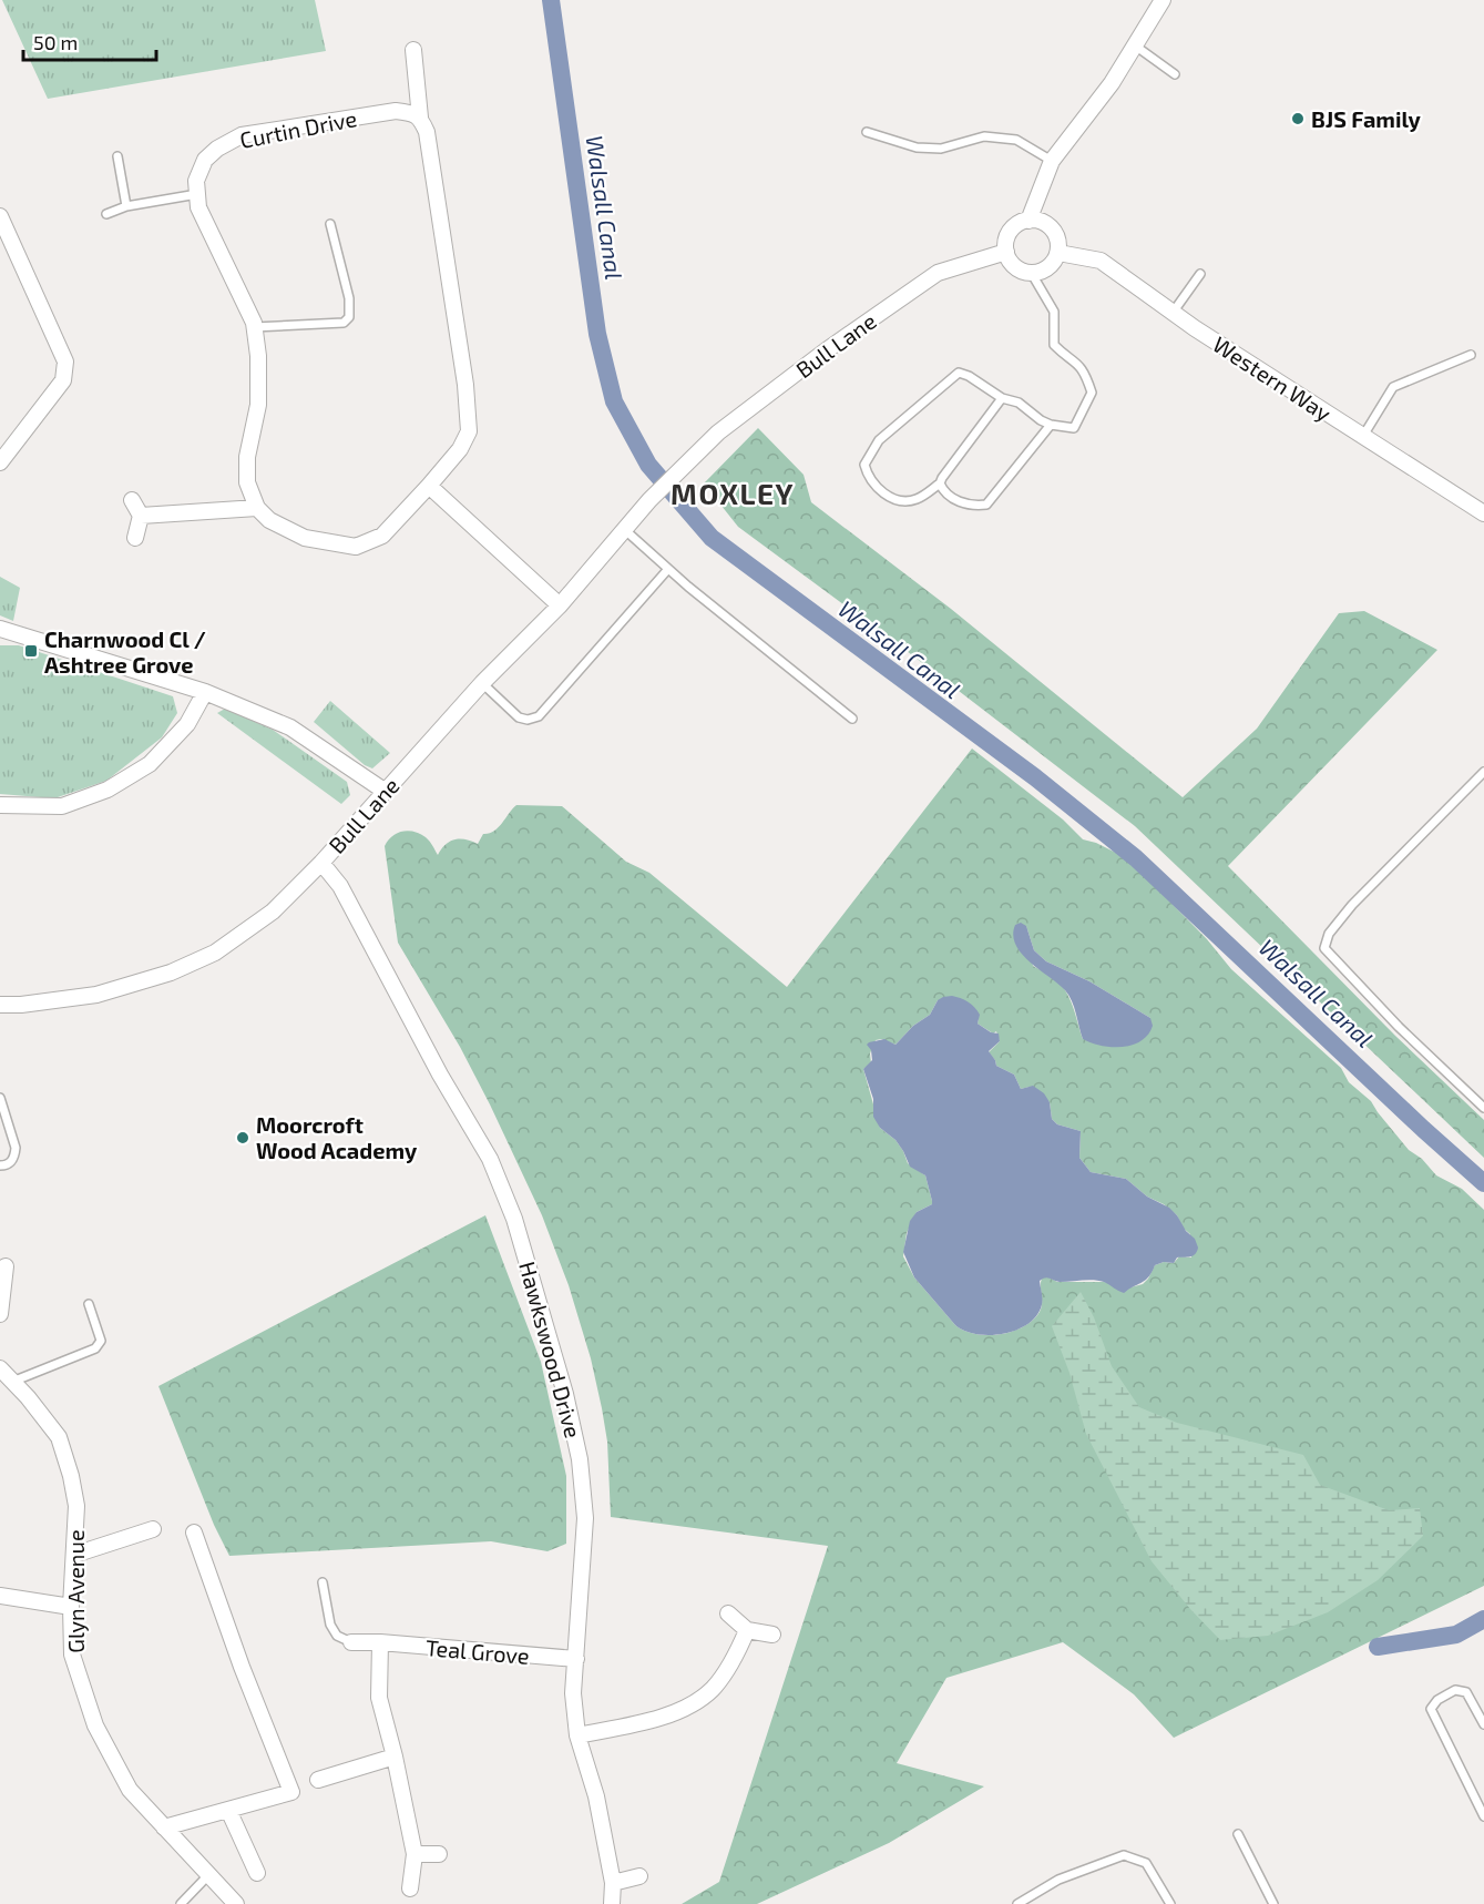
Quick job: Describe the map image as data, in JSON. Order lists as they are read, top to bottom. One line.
{"streets":{"street":["Curtin Drive","Bull Lane","Western Way","Hawkswood Drive","Glyn Avenue","Teal Grove"]},"crossings":[["Bull Lane","Western Way"],["Bull Lane","Hawkswood Drive"],["Hawkswood Drive","Teal Grove"]],"districts":["MOXLEY"],"water":["Walsall Canal"],"places":{"other":["BJS Family","Moorcroft Wood Academy"],"transit":["Charnwood Cl / Ashtree Grove"]},"scale_bar":"50 m"}
